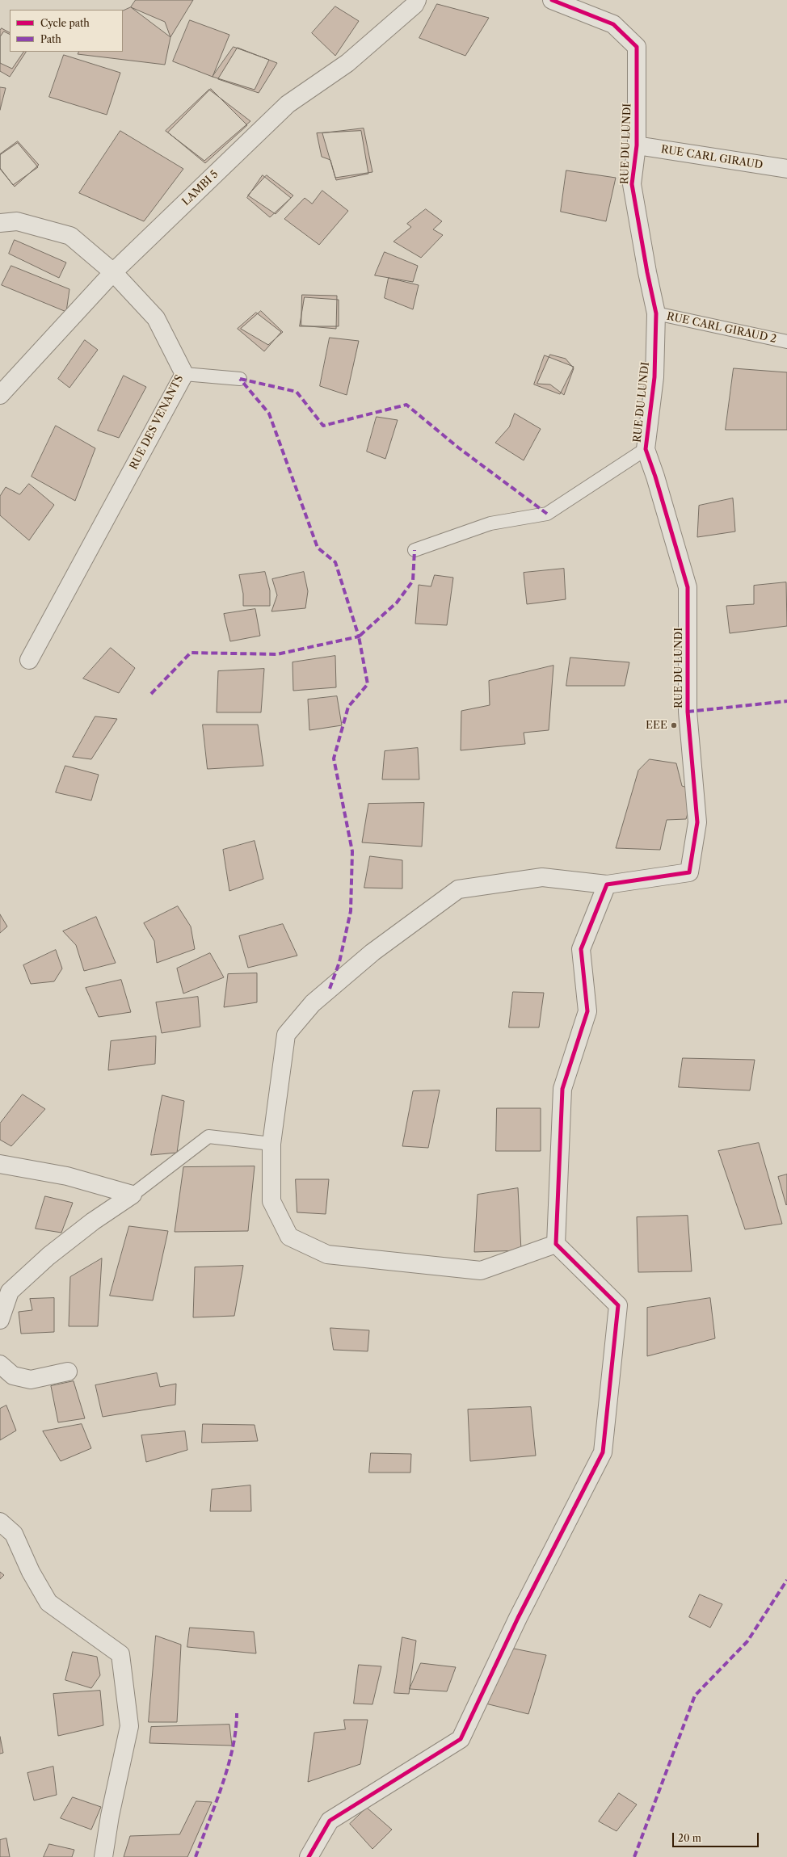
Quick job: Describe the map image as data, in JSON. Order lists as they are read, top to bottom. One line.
{"streets":{"street":["RUE DU LUNDI","RUE CARL GIRAUD","LAMBI 5","RUE DES VENANTS"],"lane":["RUE CARL GIRAUD 2"]},"crossings":[["RUE DU LUNDI","RUE CARL GIRAUD"],["RUE DU LUNDI","RUE CARL GIRAUD 2"],["LAMBI 5","RUE DES VENANTS"]],"places":["EEE"],"legend":["Cycle path","Path"],"scale_bar":"20 m"}
